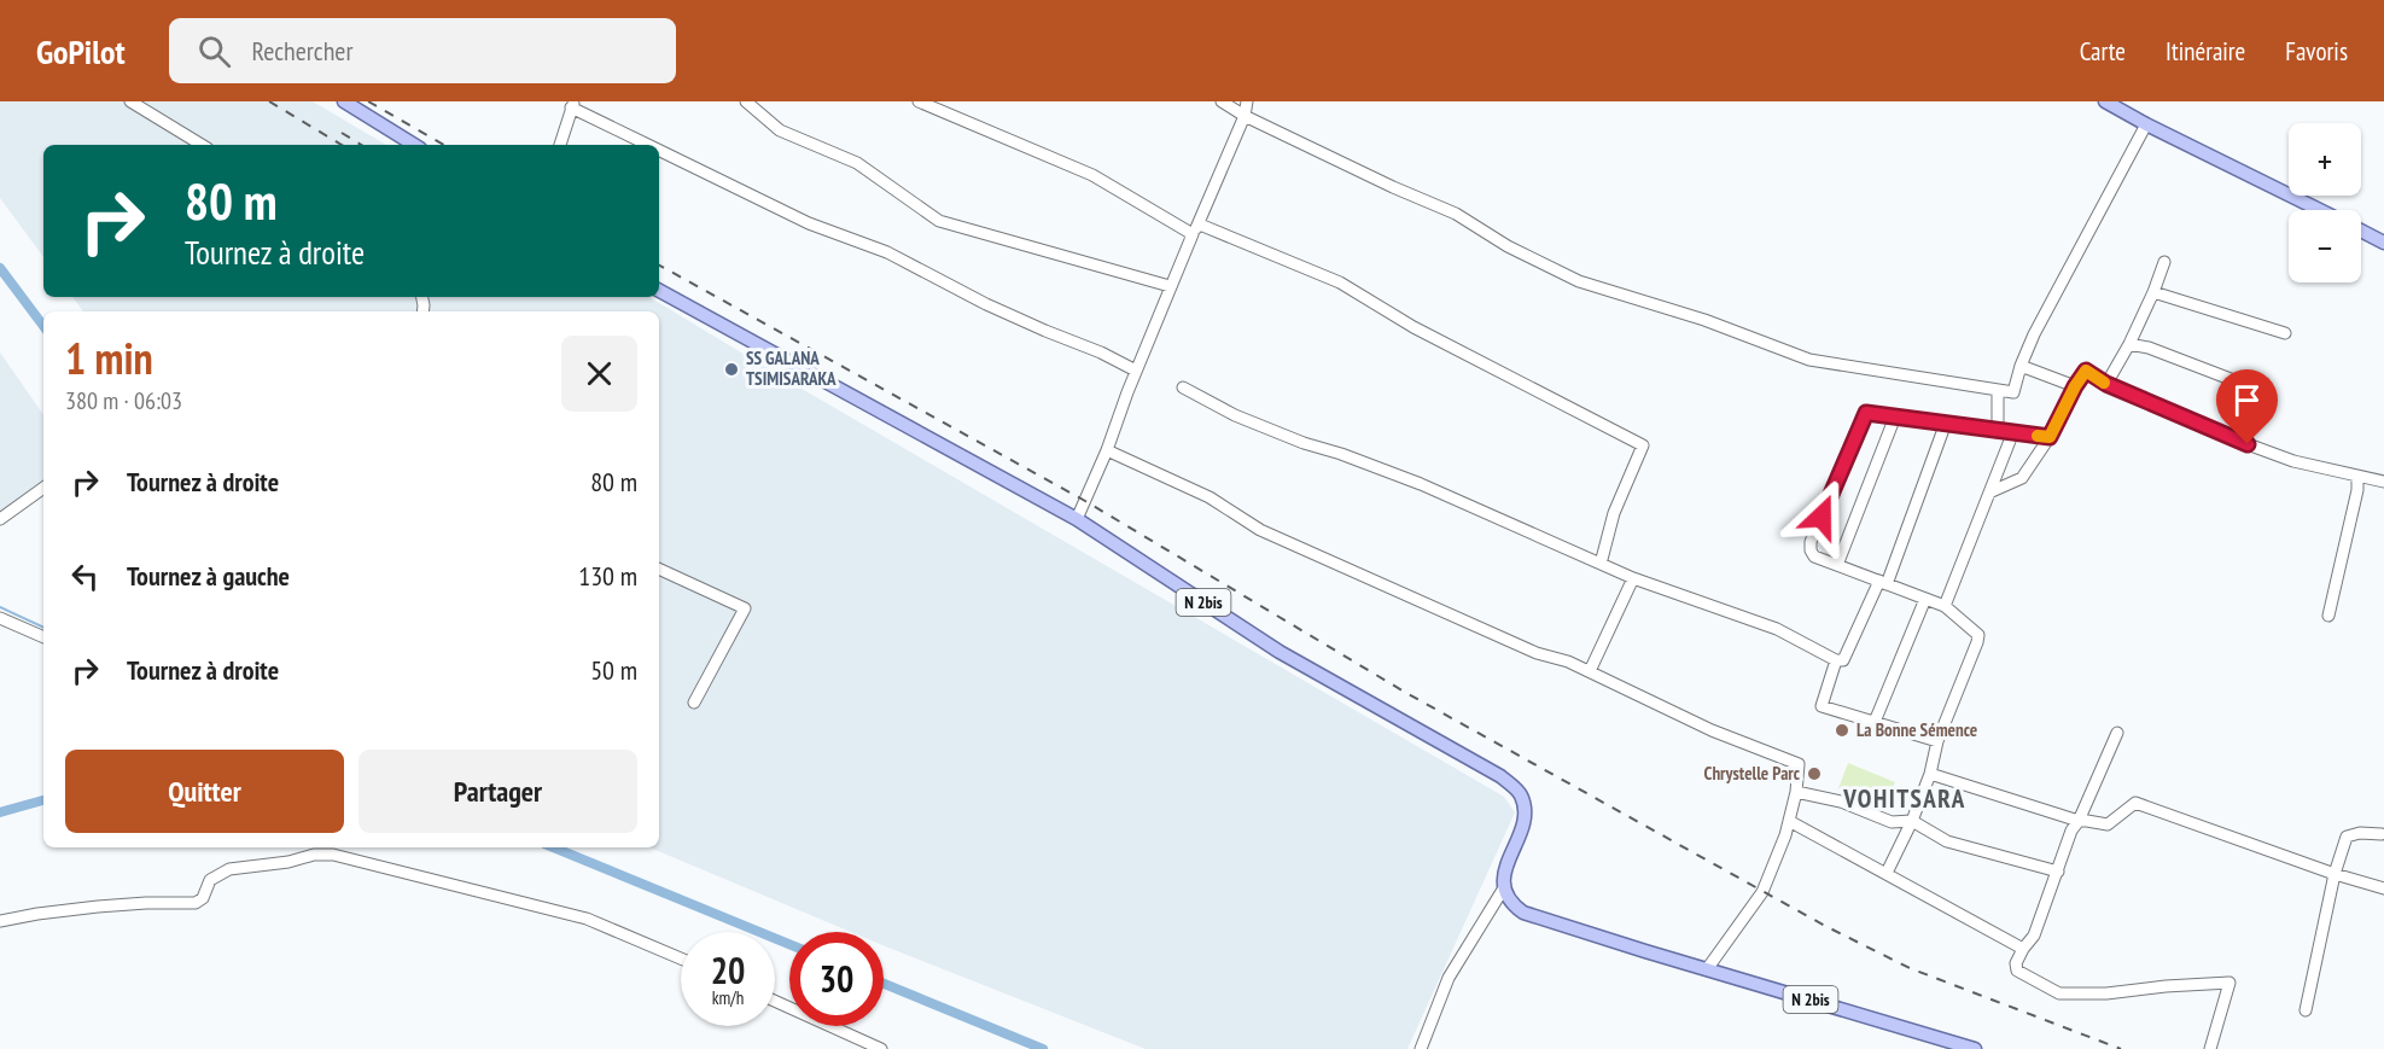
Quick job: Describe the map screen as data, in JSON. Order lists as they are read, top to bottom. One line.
{"streets":{"main road":["N 2bis"]},"districts":["VOHITSARA"],"places":["SS GALANA TSIMISARAKA","La Bonne Sémence","Chrystelle Parc"],"page":{"header":"GoPilot","search":"Rechercher","nav":["Carte","Itinéraire","Favoris"],"map_buttons":["+","−"],"turn":["80 m","Tournez à droite"],"heading":["1 min","380 m · 06:03"],"list":[{"name":"Tournez à droite","value":"80 m"},{"name":"Tournez à gauche","value":"130 m"},{"name":"Tournez à droite","value":"50 m"}],"buttons":["Quitter","Partager"],"speed":"20 km/h","limit":"30"}}
